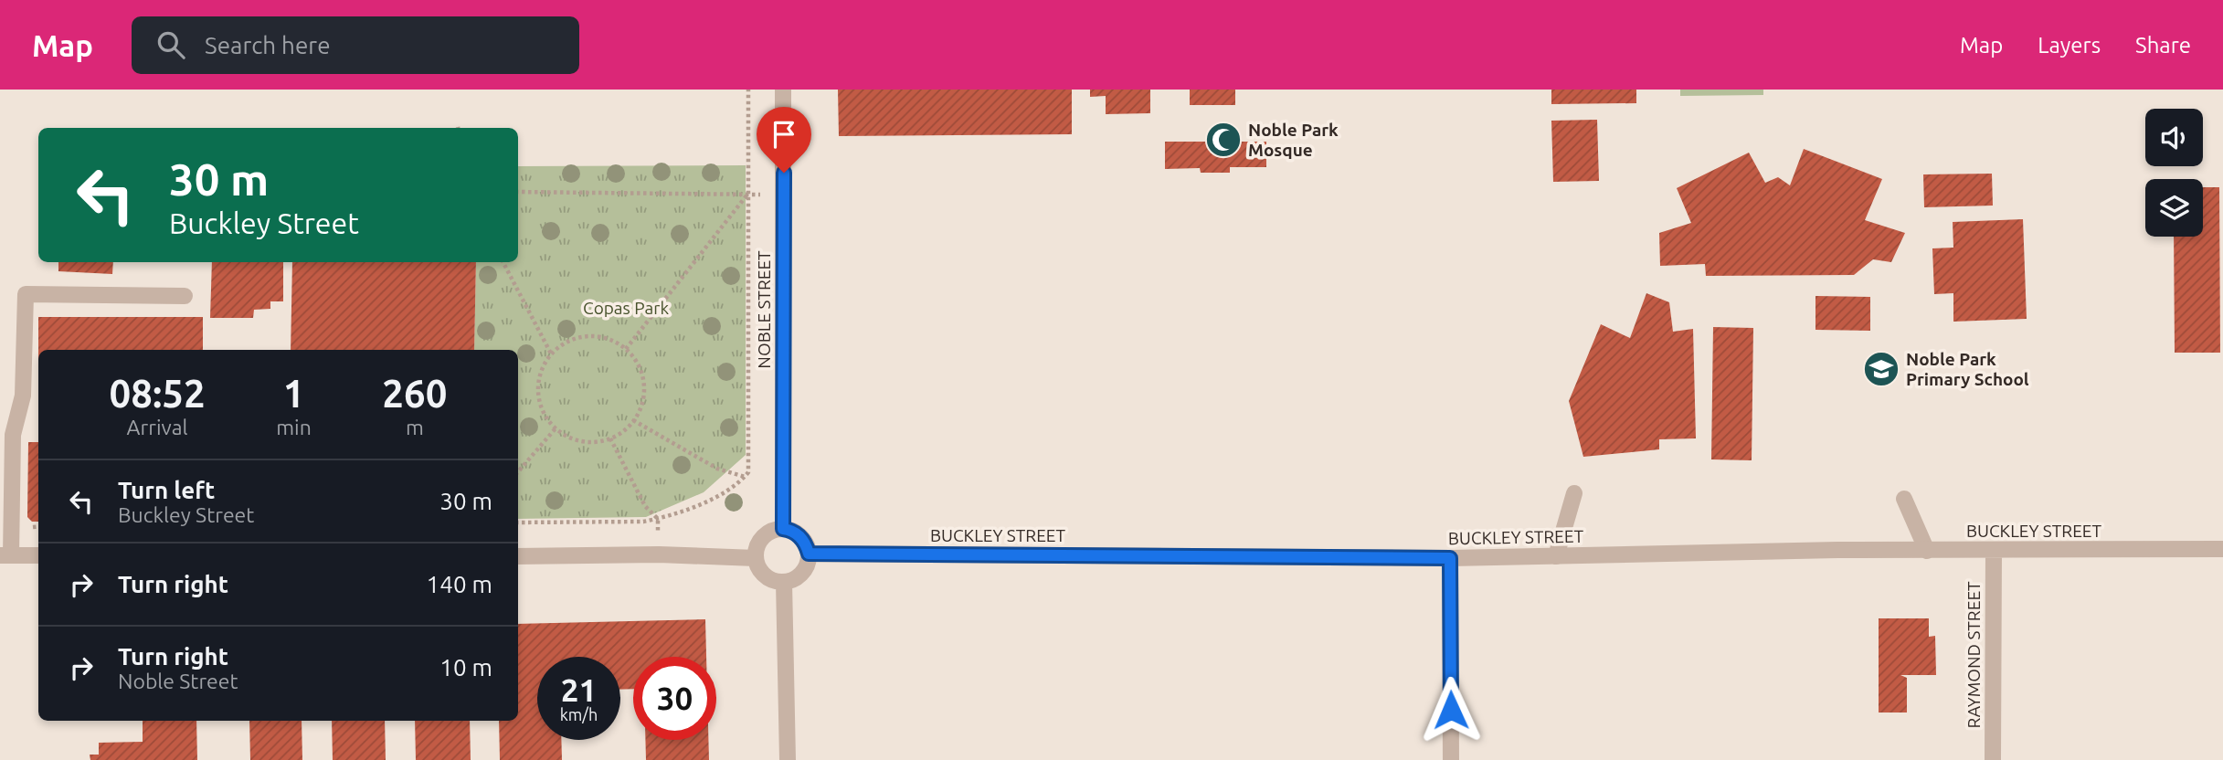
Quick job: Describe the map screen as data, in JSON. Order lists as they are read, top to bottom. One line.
{"streets":{"street":["NOBLE STREET","BUCKLEY STREET","RAYMOND STREET"]},"crossings":[["NOBLE STREET","BUCKLEY STREET"],["BUCKLEY STREET","RAYMOND STREET"]],"parks":["Copas Park"],"places":{"mosque":["Noble Park Mosque"],"school or university":["Noble Park Primary School"]},"page":{"header":"Map","search":"Search here","nav":["Map","Layers","Share"],"turn":["30 m","Buckley Street"],"eta":["08:52","Arrival","1","min","260","m"],"list":[{"name":"Turn left","note":"Buckley Street","value":"30 m"},{"name":"Turn right","value":"140 m"},{"name":"Turn right","note":"Noble Street","value":"10 m"}],"speed":"21 km/h","limit":"30"}}
